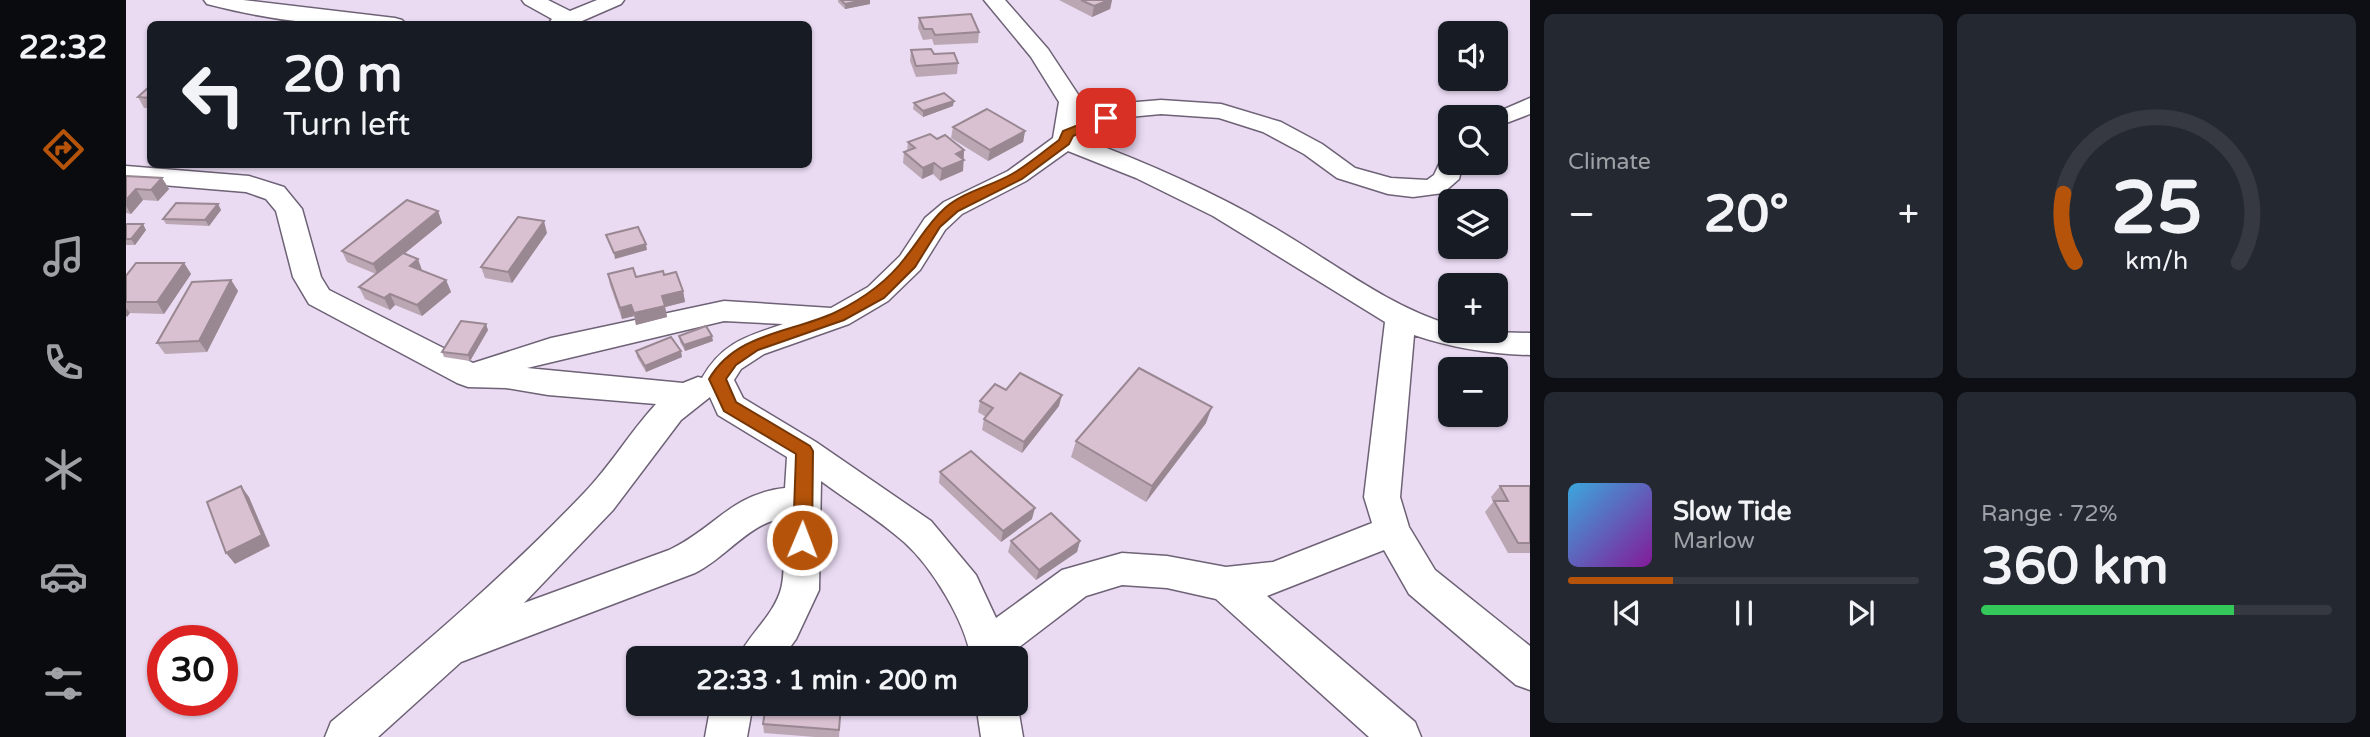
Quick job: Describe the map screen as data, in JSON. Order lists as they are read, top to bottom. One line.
{"page":{"tabs":"22:32","tile":["Climate",["Range · 72%","360 km"]],"map_buttons":["+","−"],"turn":["20 m","Turn left"],"heat":["−","20°","+"],"song":["Slow Tide","Marlow"],"limit":"30","trip":"22:33 · 1 min · 200 m","gauge":["25","km/h"]}}
